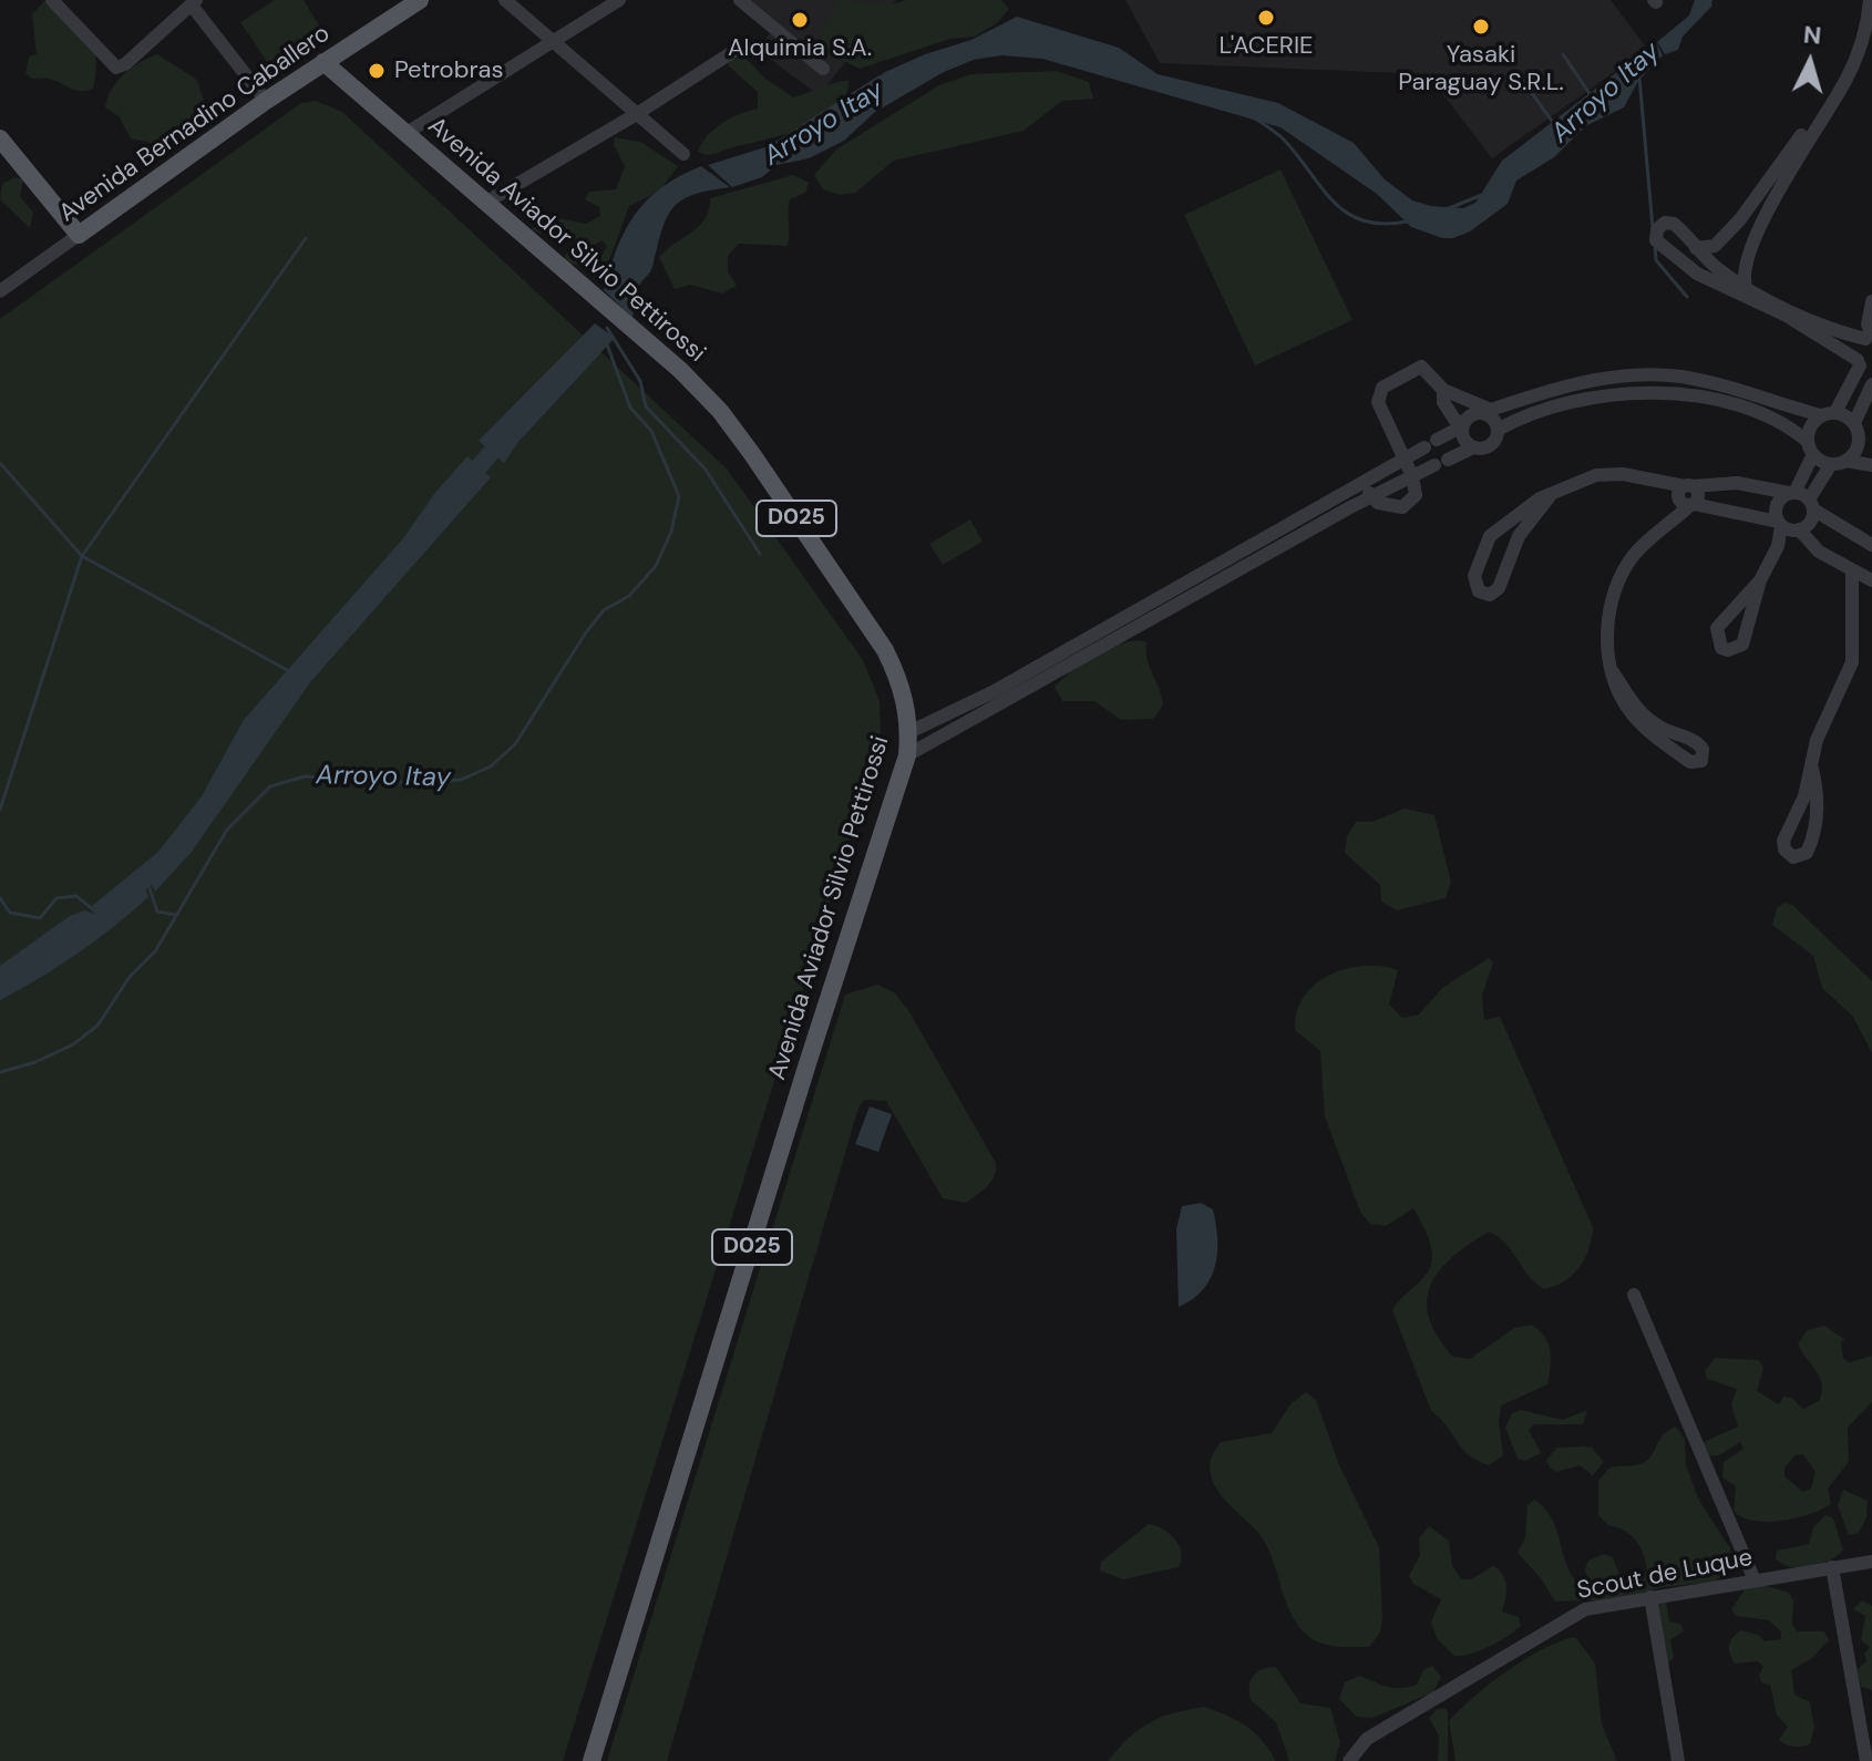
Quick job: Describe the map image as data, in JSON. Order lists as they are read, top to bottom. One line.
{"streets":{"main road":["Avenida Bernadino Caballero","Avenida Aviador Silvio Pettirossi","D025"],"street":["Scout de Luque"]},"crossings":[["Avenida Bernadino Caballero","Avenida Aviador Silvio Pettirossi"]],"water":["Arroyo Itay"],"places":["L'ACERIE","Alquimia S.A.","Yasaki Paraguay S.R.L.","Petrobras"],"north":"top"}
